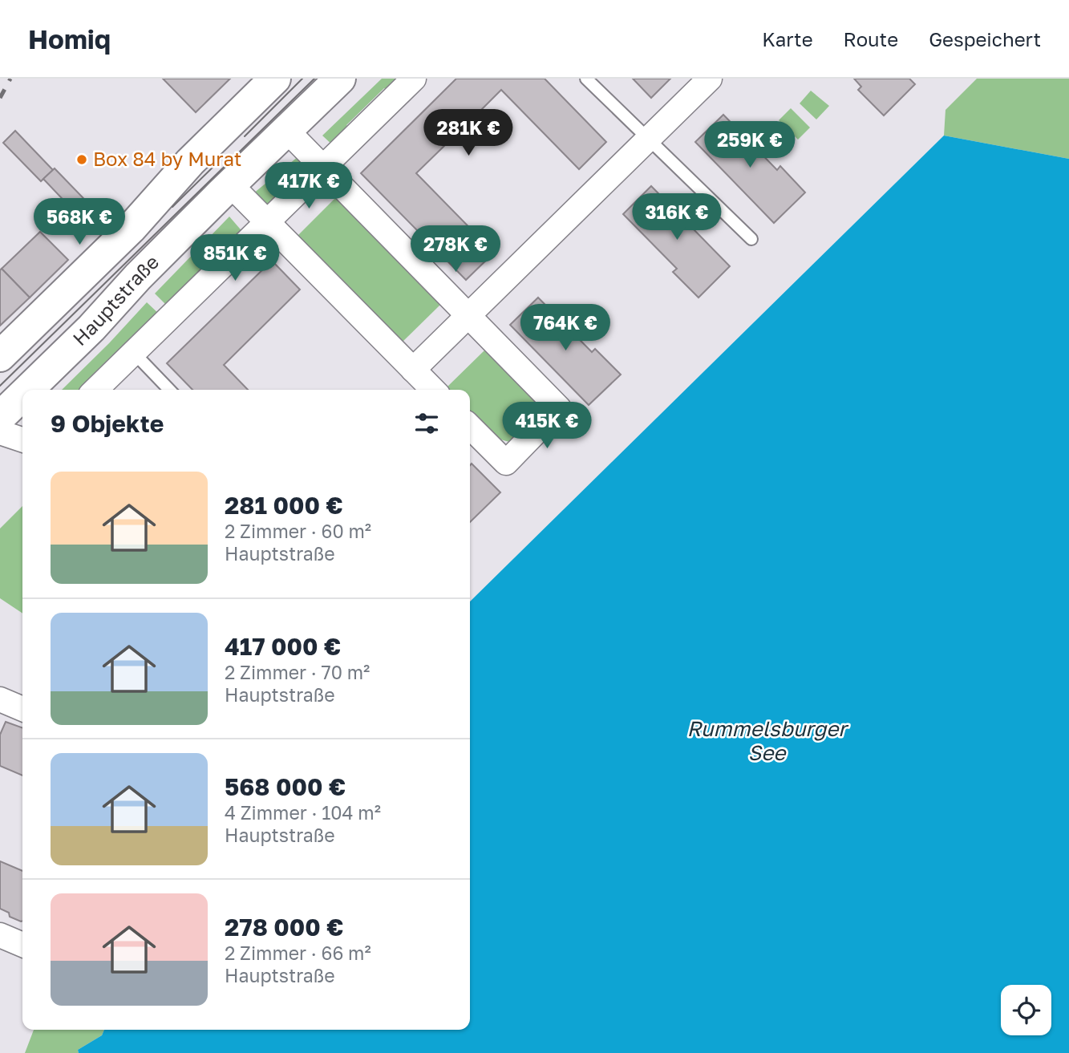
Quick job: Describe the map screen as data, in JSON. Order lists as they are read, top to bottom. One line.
{"streets":{"main road":["Hauptstraße"]},"water":["Rummelsburger See"],"places":["Box 84 by Murat"],"page":{"header":"Homiq","nav":["Karte","Route","Gespeichert"],"price":["281K €","259K €","417K €","316K €","568K €","278K €","851K €","764K €","415K €"],"heading":"9 Objekte","list":[{"name":"281 000 €","note":"2 Zimmer · 60 m² · Hauptstraße"},{"name":"417 000 €","note":"2 Zimmer · 70 m² · Hauptstraße"},{"name":"568 000 €","note":"4 Zimmer · 104 m² · Hauptstraße"},{"name":"278 000 €","note":"2 Zimmer · 66 m² · Hauptstraße"}]}}
